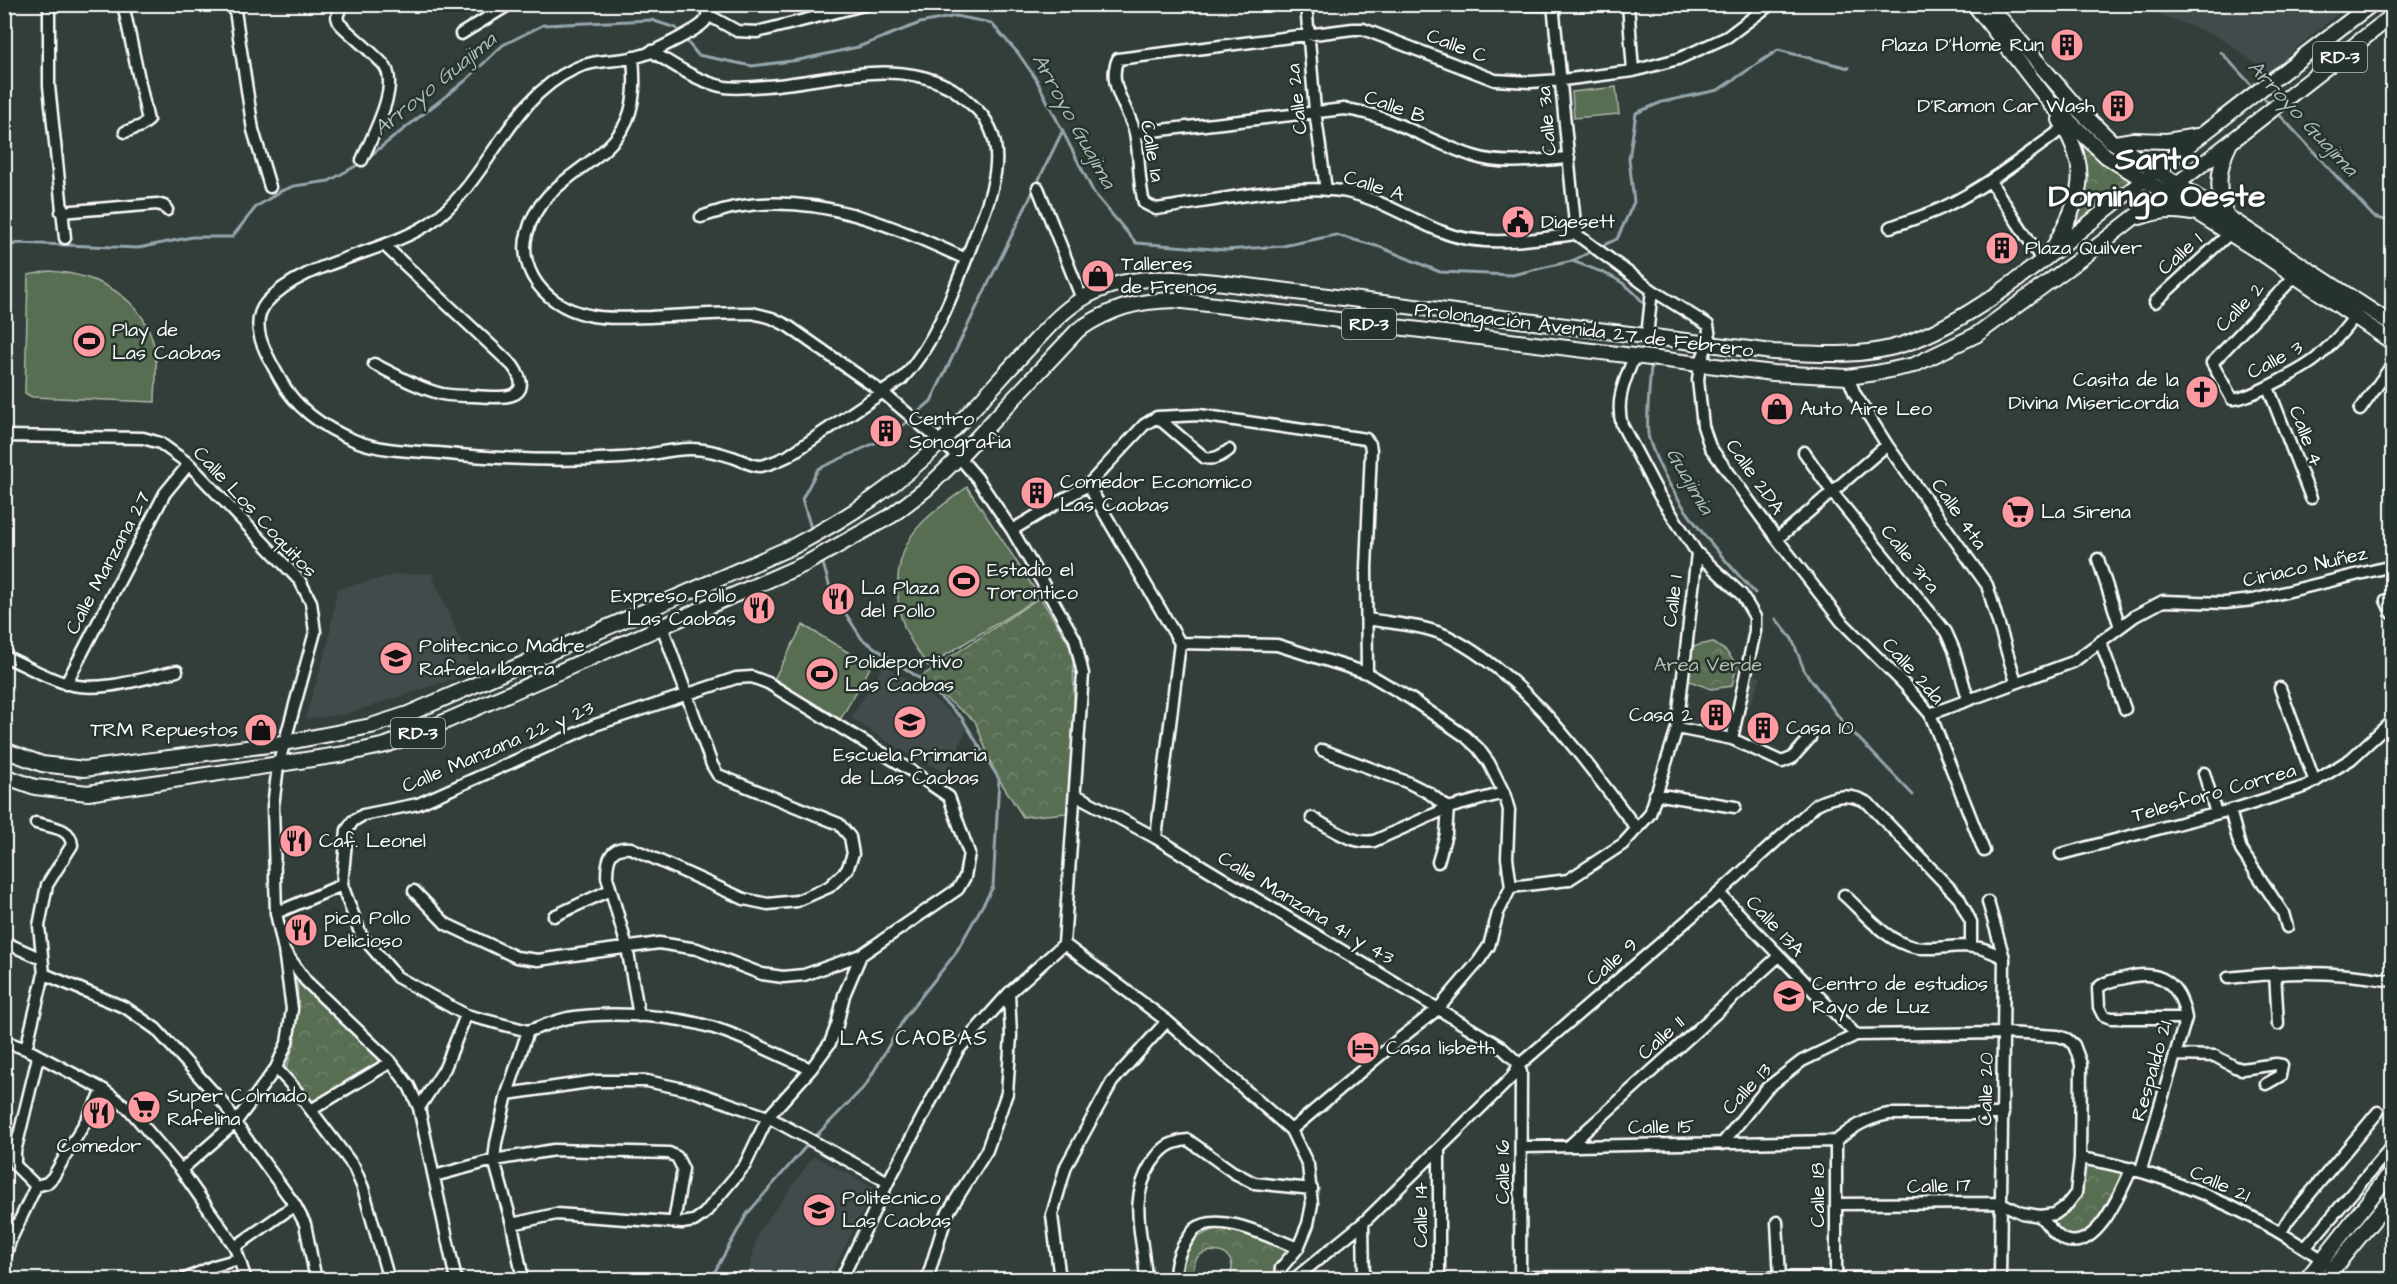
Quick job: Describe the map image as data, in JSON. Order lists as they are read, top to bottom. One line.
{"streets":{"main road":["RD-3","Prolongación Avenida 27 de Febrero"],"street":["Calle C","Calle 2a","Calle B","Calle 3a","Calle 1a","Calle A","Calle 1","Calle 2","Calle 3","Calle 4","Calle 2DA","Calle Los Coquitos","Calle 4ta","Calle 3ra","Calle Manzana 27","Ciriaco Nuñez","Calle 2da","Calle Manzana 22 y 23","Telesforo Correa","Calle Manzana 41 y 43","Calle 13A","Calle 9","Calle 11","Respaldo 21","Calle 13","Calle 20","Calle 15","Calle 16","Calle 21","Calle 17","Calle 18","Calle 14"]},"crossings":[["Calle C","Calle 2a"],["Calle C","Calle 3a"],["Calle C","Calle 1a"],["Calle 2a","Calle B"],["Calle 2a","Calle A"],["Calle B","Calle 3a"],["Calle B","Calle 1a"],["Calle 3a","Calle A"],["Calle 1a","Calle A"],["Calle 1","Prolongación Avenida 27 de Febrero"],["Calle 2","Calle 3"],["Prolongación Avenida 27 de Febrero","Calle 2DA"],["Prolongación Avenida 27 de Febrero","Calle Los Coquitos"],["Prolongación Avenida 27 de Febrero","Calle 4ta"],["Calle 3","Calle 4"],["Calle 2DA","Calle 2da"],["Calle Los Coquitos","Calle Manzana 27"],["Calle 4ta","Ciriaco Nuñez"],["Calle 3ra","Ciriaco Nuñez"],["Ciriaco Nuñez","Calle 2da"],["Calle Manzana 41 y 43","Calle 9"],["Calle Manzana 41 y 43","Calle 16"],["Calle 13A","Calle 9"],["Calle 13A","Calle 11"],["Calle 13A","Calle 13"],["Calle 9","Calle 16"],["Calle 9","Calle 14"],["Calle 11","Calle 15"],["Respaldo 21","Calle 21"],["Respaldo 21","Calle 17"],["Calle 13","Calle 20"],["Calle 13","Calle 15"],["Calle 13","Calle 21"],["Calle 20","Calle 17"],["Calle 20","Calle 18"],["Calle 15","Calle 16"],["Calle 15","Calle 18"],["Calle 21","Calle 17"],["Calle 17","Calle 18"]],"districts":["Santo Domingo Oeste","LAS CAOBAS"],"water":["Arroyo Guajima","Guajimia"],"parks":["Area Verde"],"places":{"building":["Plaza D'Home Run","D'Ramon Car Wash","Plaza Quilver","Centro Sonografia","Comedor Economico Las Caobas","Casa 2","Casa 10"],"public building":["Digesett"],"shop":["Talleres de Frenos","Auto Aire Leo","TRM Repuestos"],"sports":["Play de Las Caobas","Estadio el Torontico","Polideportivo Las Caobas"],"church":["Casita de la Divina Misericordia"],"supermarket":["La Sirena","Super Colmado Rafelina"],"restaurant":["La Plaza del Pollo","Expreso Pollo Las Caobas","Caf. Leonel","pica Pollo Delicioso","Comedor"],"school or university":["Politecnico Madre Rafaela Ibarra","Escuela Primaria de Las Caobas","Centro de estudios Rayo de Luz","Politecnico Las Caobas"],"hotel":["Casa lisbeth"]}}
